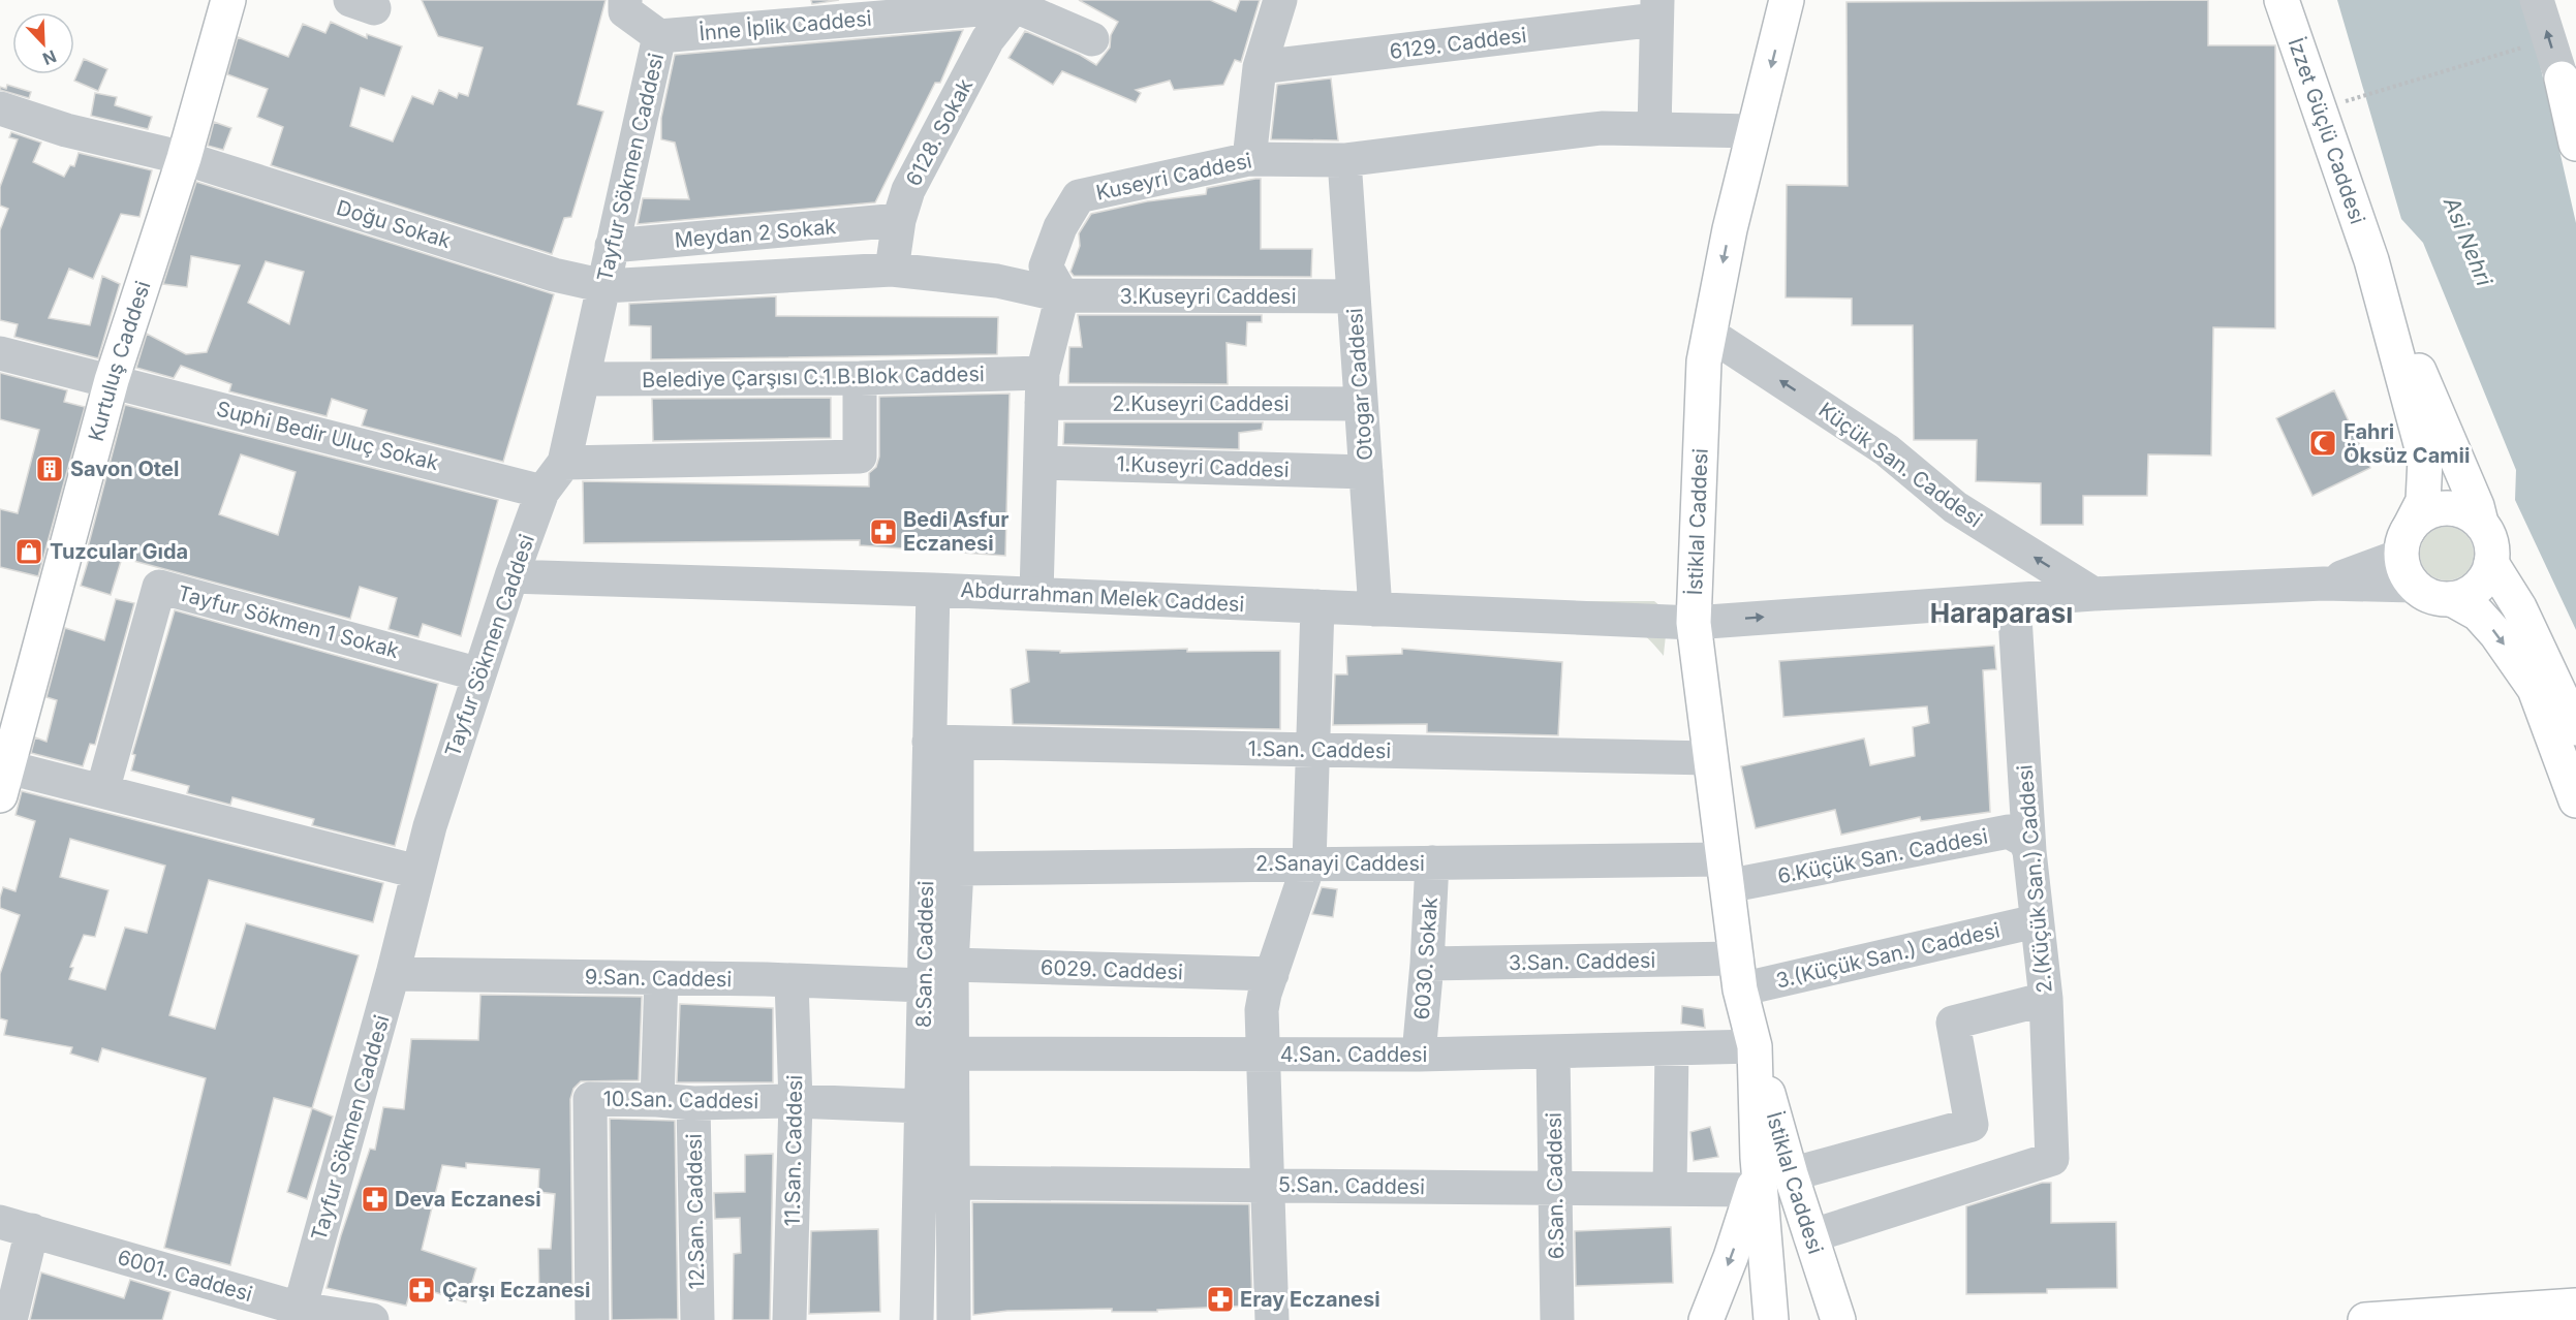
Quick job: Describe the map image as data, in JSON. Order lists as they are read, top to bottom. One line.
{"streets":{"main road":["İzzet Güçlü Caddesi","Kurtuluş Caddesi","İstiklal Caddesi"],"street":["İnne İplik Caddesi","6129. Caddesi","6128. Sokak","Tayfur Sökmen Caddesi","Kuseyri Caddesi","Doğu Sokak","Meydan 2 Sokak","3.Kuseyri Caddesi","Belediye Çarşısı C.1.B.Blok Caddesi","Otogar Caddesi","2.Kuseyri Caddesi","Suphi Bedir Uluç Sokak","Küçük San. Caddesi","1.Kuseyri Caddesi","Abdurrahman Melek Caddesi","Tayfur Sökmen 1 Sokak","1.San. Caddesi","6.Küçük San. Caddesi","2.Sanayi Caddesi","2.(Küçük San.) Caddesi","8.San. Caddesi","3.(Küçük San.) Caddesi","6030. Sokak","3.San. Caddesi","6029. Caddesi","9.San. Caddesi","4.San. Caddesi","10.San. Caddesi","11.San. Caddesi","5.San. Caddesi","6.San. Caddesi","12.San. Caddesi","6001. Caddesi"]},"crossings":[["İnne İplik Caddesi","6128. Sokak"],["İnne İplik Caddesi","Tayfur Sökmen Caddesi"],["İzzet Güçlü Caddesi","Abdurrahman Melek Caddesi"],["6128. Sokak","Doğu Sokak"],["6128. Sokak","Meydan 2 Sokak"],["6128. Sokak","3.Kuseyri Caddesi"],["Tayfur Sökmen Caddesi","Doğu Sokak"],["Tayfur Sökmen Caddesi","Meydan 2 Sokak"],["Tayfur Sökmen Caddesi","Belediye Çarşısı C.1.B.Blok Caddesi"],["Tayfur Sökmen Caddesi","Suphi Bedir Uluç Sokak"],["Tayfur Sökmen Caddesi","Abdurrahman Melek Caddesi"],["Tayfur Sökmen Caddesi","Tayfur Sökmen 1 Sokak"],["Tayfur Sökmen Caddesi","9.San. Caddesi"],["Tayfur Sökmen Caddesi","6001. Caddesi"],["Kuseyri Caddesi","3.Kuseyri Caddesi"],["Kuseyri Caddesi","Otogar Caddesi"],["Kuseyri Caddesi","İstiklal Caddesi"],["Doğu Sokak","3.Kuseyri Caddesi"],["Doğu Sokak","Kurtuluş Caddesi"],["3.Kuseyri Caddesi","Otogar Caddesi"],["Kurtuluş Caddesi","Suphi Bedir Uluç Sokak"],["Belediye Çarşısı C.1.B.Blok Caddesi","2.Kuseyri Caddesi"],["Otogar Caddesi","2.Kuseyri Caddesi"],["Otogar Caddesi","1.Kuseyri Caddesi"],["Otogar Caddesi","Abdurrahman Melek Caddesi"],["Küçük San. Caddesi","İstiklal Caddesi"],["Küçük San. Caddesi","Abdurrahman Melek Caddesi"],["İstiklal Caddesi","Abdurrahman Melek Caddesi"],["İstiklal Caddesi","1.San. Caddesi"],["İstiklal Caddesi","6.Küçük San. Caddesi"],["İstiklal Caddesi","2.Sanayi Caddesi"],["İstiklal Caddesi","2.(Küçük San.) Caddesi"],["İstiklal Caddesi","3.(Küçük San.) Caddesi"],["İstiklal Caddesi","3.San. Caddesi"],["İstiklal Caddesi","4.San. Caddesi"],["İstiklal Caddesi","5.San. Caddesi"],["Abdurrahman Melek Caddesi","2.(Küçük San.) Caddesi"],["Abdurrahman Melek Caddesi","8.San. Caddesi"],["1.San. Caddesi","8.San. Caddesi"],["6.Küçük San. Caddesi","2.Sanayi Caddesi"],["6.Küçük San. Caddesi","2.(Küçük San.) Caddesi"],["2.Sanayi Caddesi","8.San. Caddesi"],["2.Sanayi Caddesi","6030. Sokak"],["2.(Küçük San.) Caddesi","3.(Küçük San.) Caddesi"],["8.San. Caddesi","6029. Caddesi"],["8.San. Caddesi","9.San. Caddesi"],["8.San. Caddesi","4.San. Caddesi"],["8.San. Caddesi","10.San. Caddesi"],["8.San. Caddesi","5.San. Caddesi"],["3.(Küçük San.) Caddesi","3.San. Caddesi"],["6030. Sokak","3.San. Caddesi"],["6030. Sokak","4.San. Caddesi"],["9.San. Caddesi","11.San. Caddesi"],["4.San. Caddesi","6.San. Caddesi"],["10.San. Caddesi","11.San. Caddesi"],["10.San. Caddesi","12.San. Caddesi"],["5.San. Caddesi","6.San. Caddesi"]],"one_way":["Küçük San. Caddesi"],"districts":["Haraparası"],"water":["Asi Nehri"],"places":{"mosque":["Fahri Öksüz Camii"],"building":["Savon Otel"],"pharmacy":["Bedi Asfur Eczanesi","Deva Eczanesi","Çarşı Eczanesi","Eray Eczanesi"],"shop":["Tuzcular Gıda"]},"north":"bottom right"}
